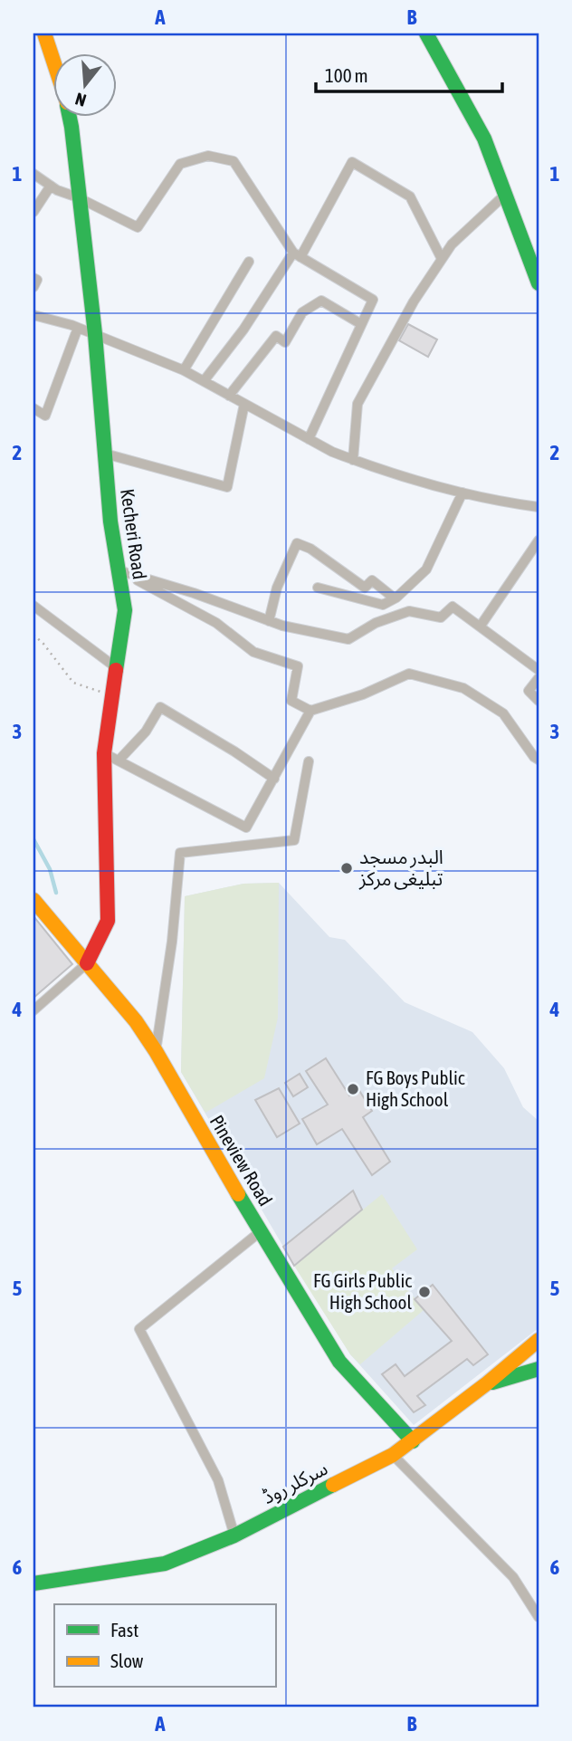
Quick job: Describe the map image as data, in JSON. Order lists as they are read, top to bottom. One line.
{"streets":{"street":["Kecheri Road","Pineview Road","سرکلر روڈ"]},"crossings":[["Kecheri Road","Pineview Road"],["Pineview Road","سرکلر روڈ"]],"places":["البدر مسجد تبلیغی مرکز","FG Boys Public High School","FG Girls Public High School"],"legend":["Fast","Slow"],"scale_bar":"100 m","north":"bottom","grid":{"columns":["A","B"],"rows":["1","2","3","4","5","6"]}}
